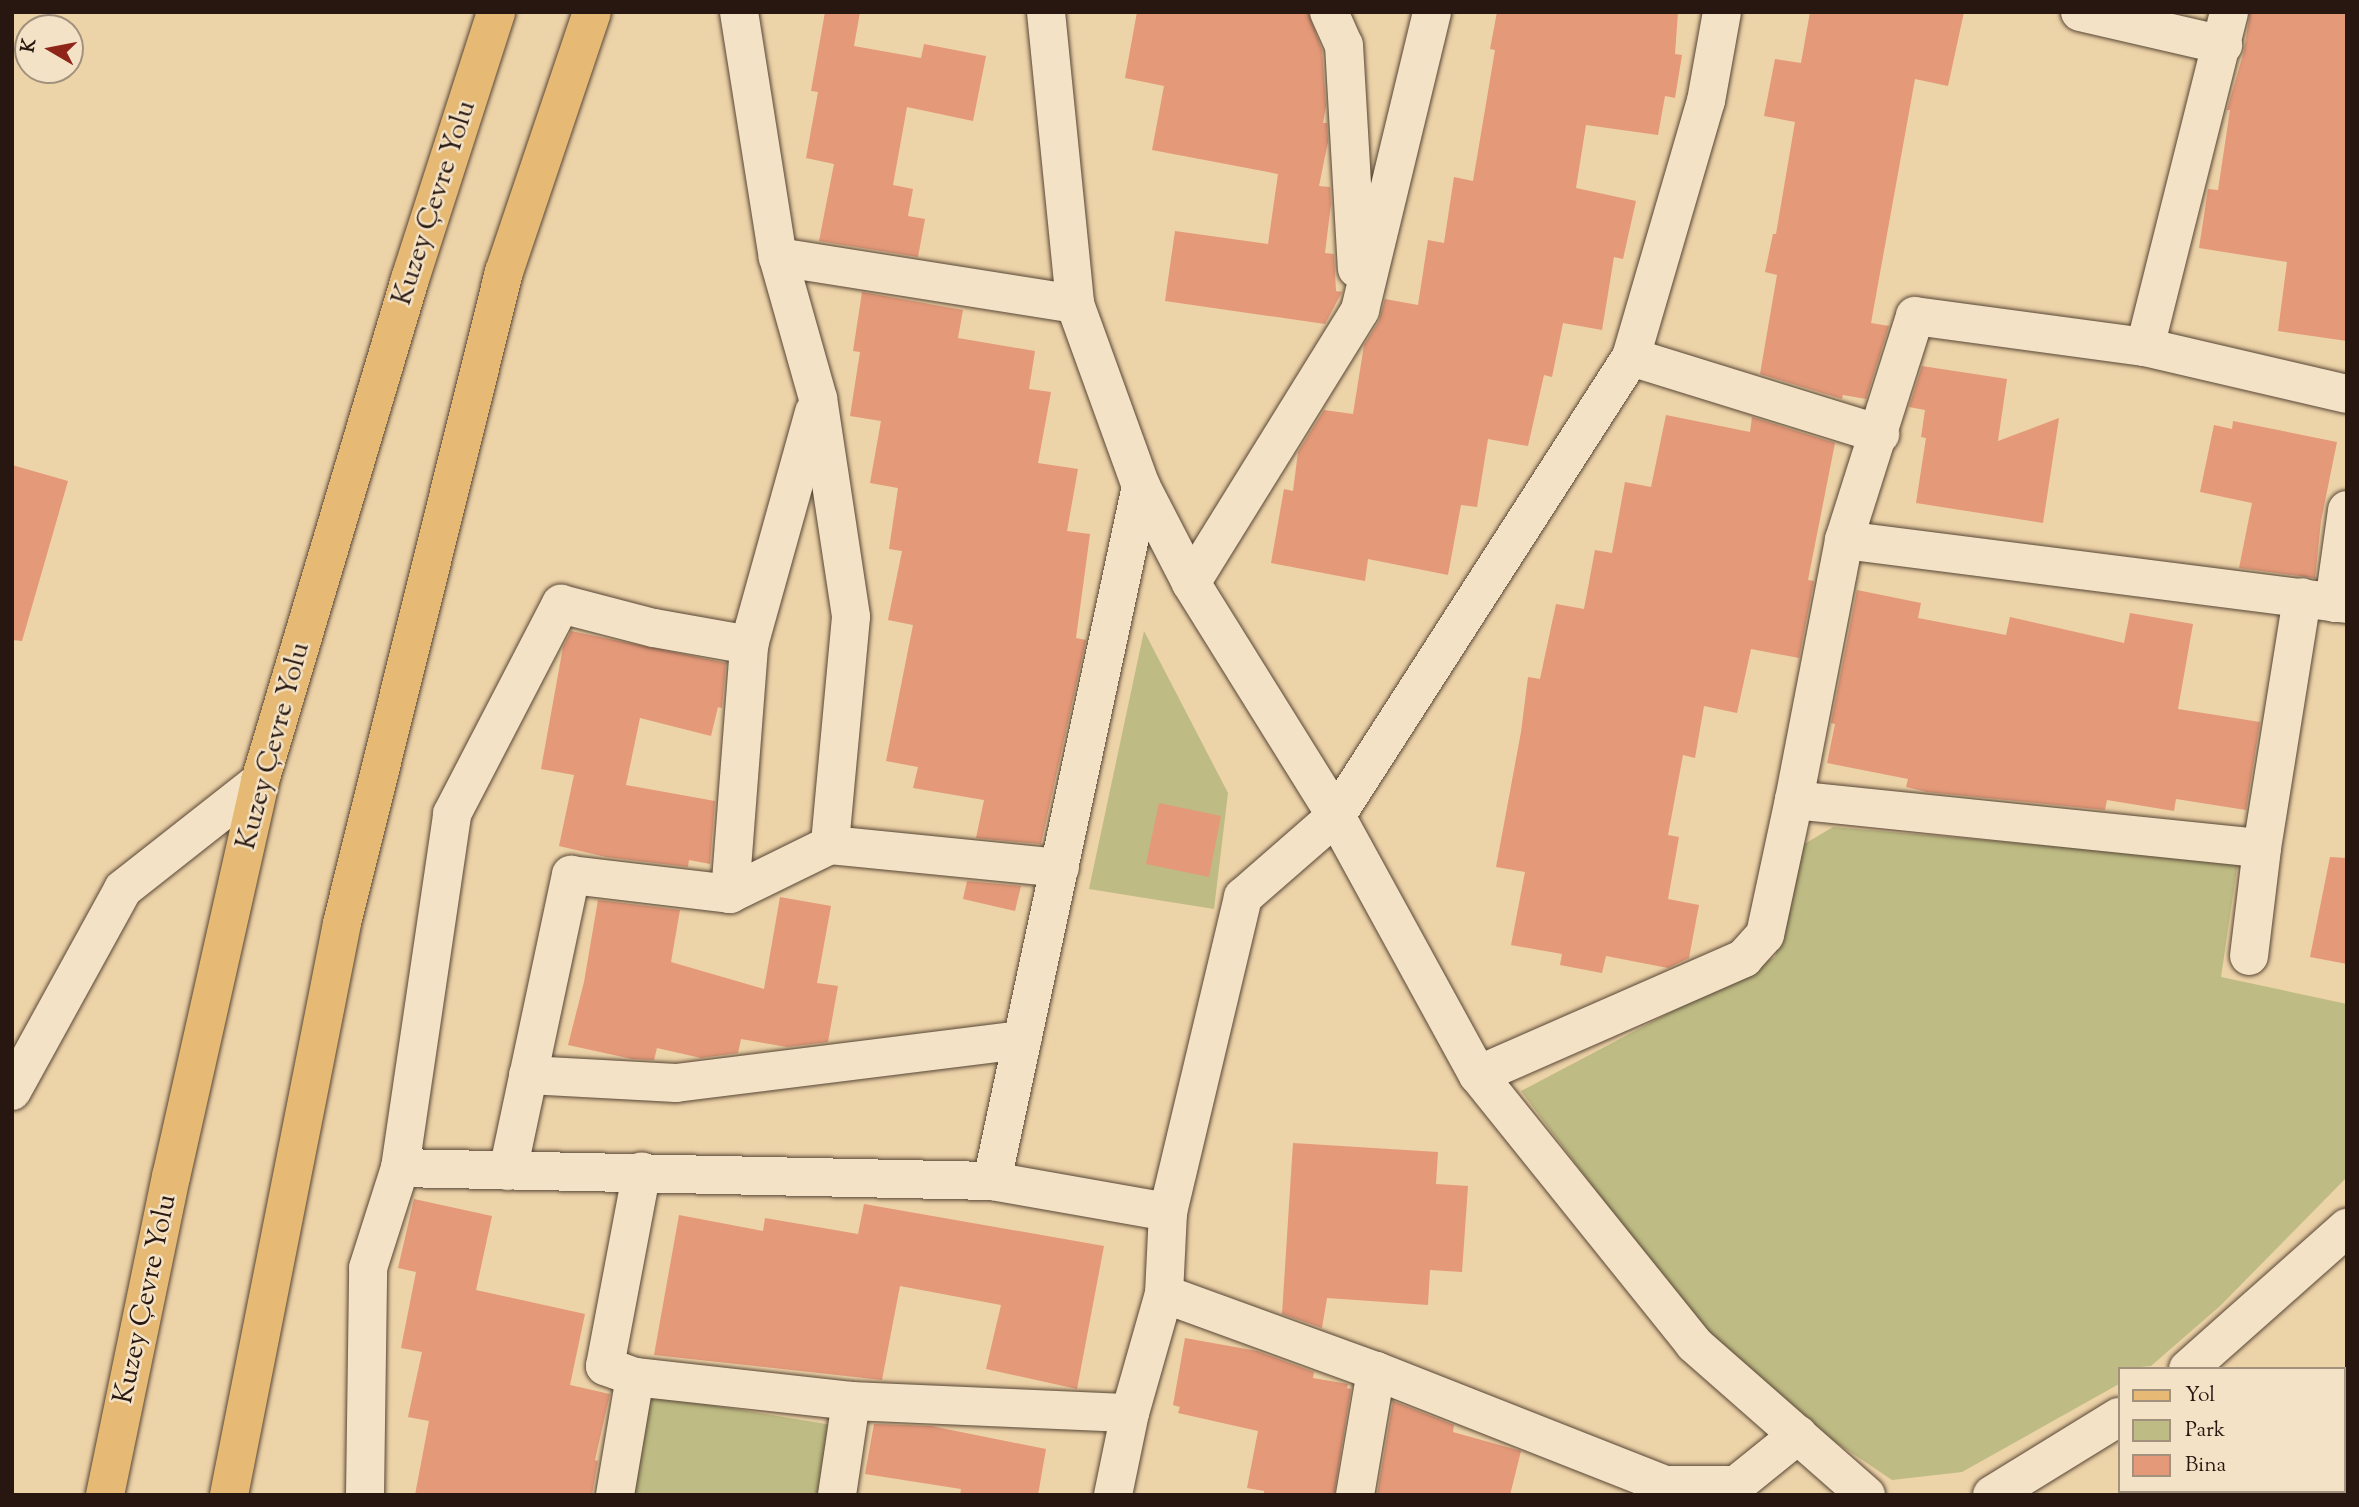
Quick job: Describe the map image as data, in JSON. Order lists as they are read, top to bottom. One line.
{"streets":{"main road":["Kuzey Çevre Yolu"]},"legend":["Yol","Park","Bina"],"north":"left"}
